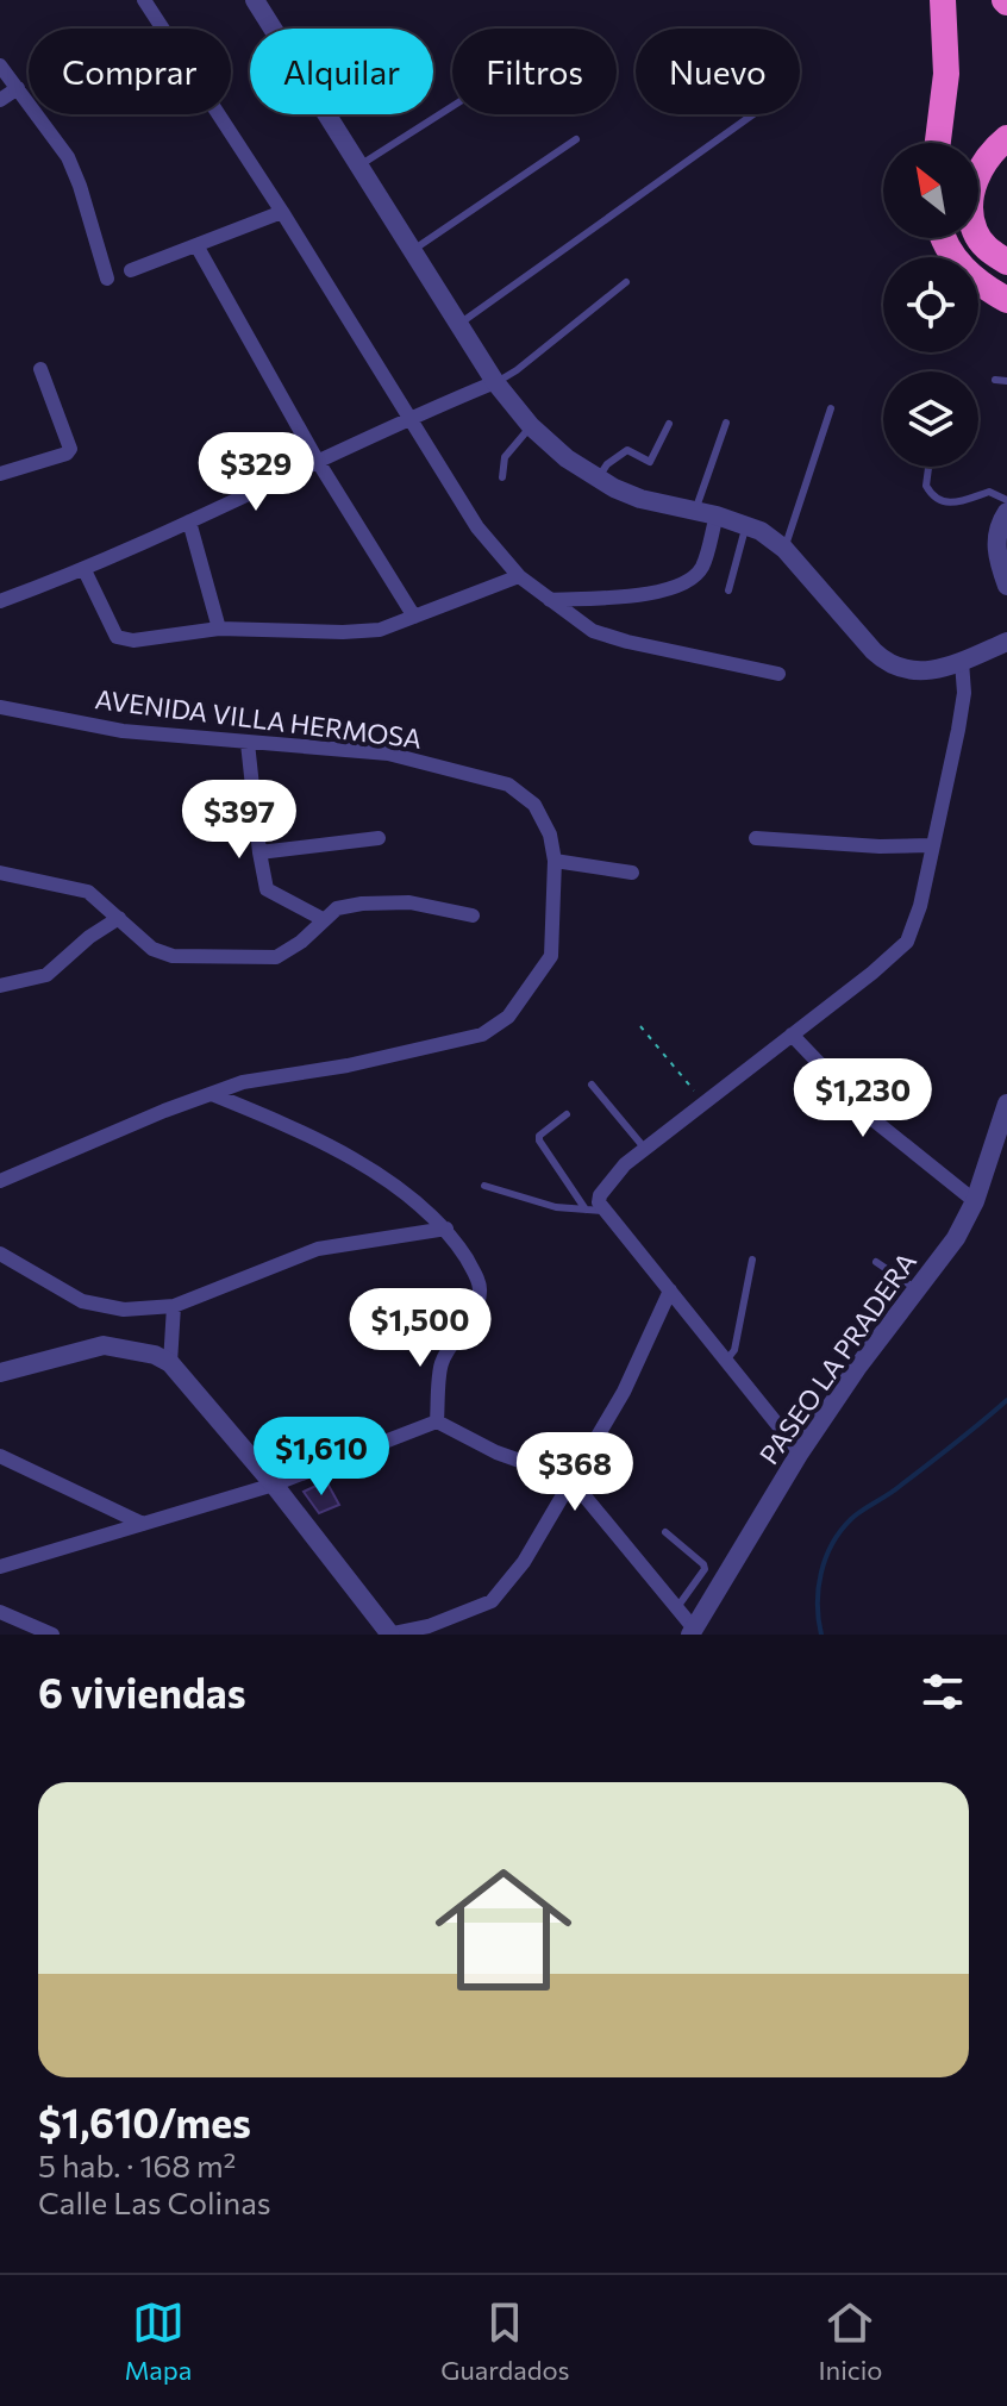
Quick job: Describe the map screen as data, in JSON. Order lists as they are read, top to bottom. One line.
{"streets":{"street":["AVENIDA VILLA HERMOSA","PASEO LA PRADERA"]},"north":"top left","page":{"chip":["Comprar","Alquilar","Filtros","Nuevo"],"price":["$329","$397","$1,230","$1,500","$1,610","$368"],"heading":"6 viviendas","list":[{"name":"$1,610/mes","note":"5 hab. · 168 m² · Calle Las Colinas"}],"tabs":["Mapa","Guardados","Inicio"]}}
